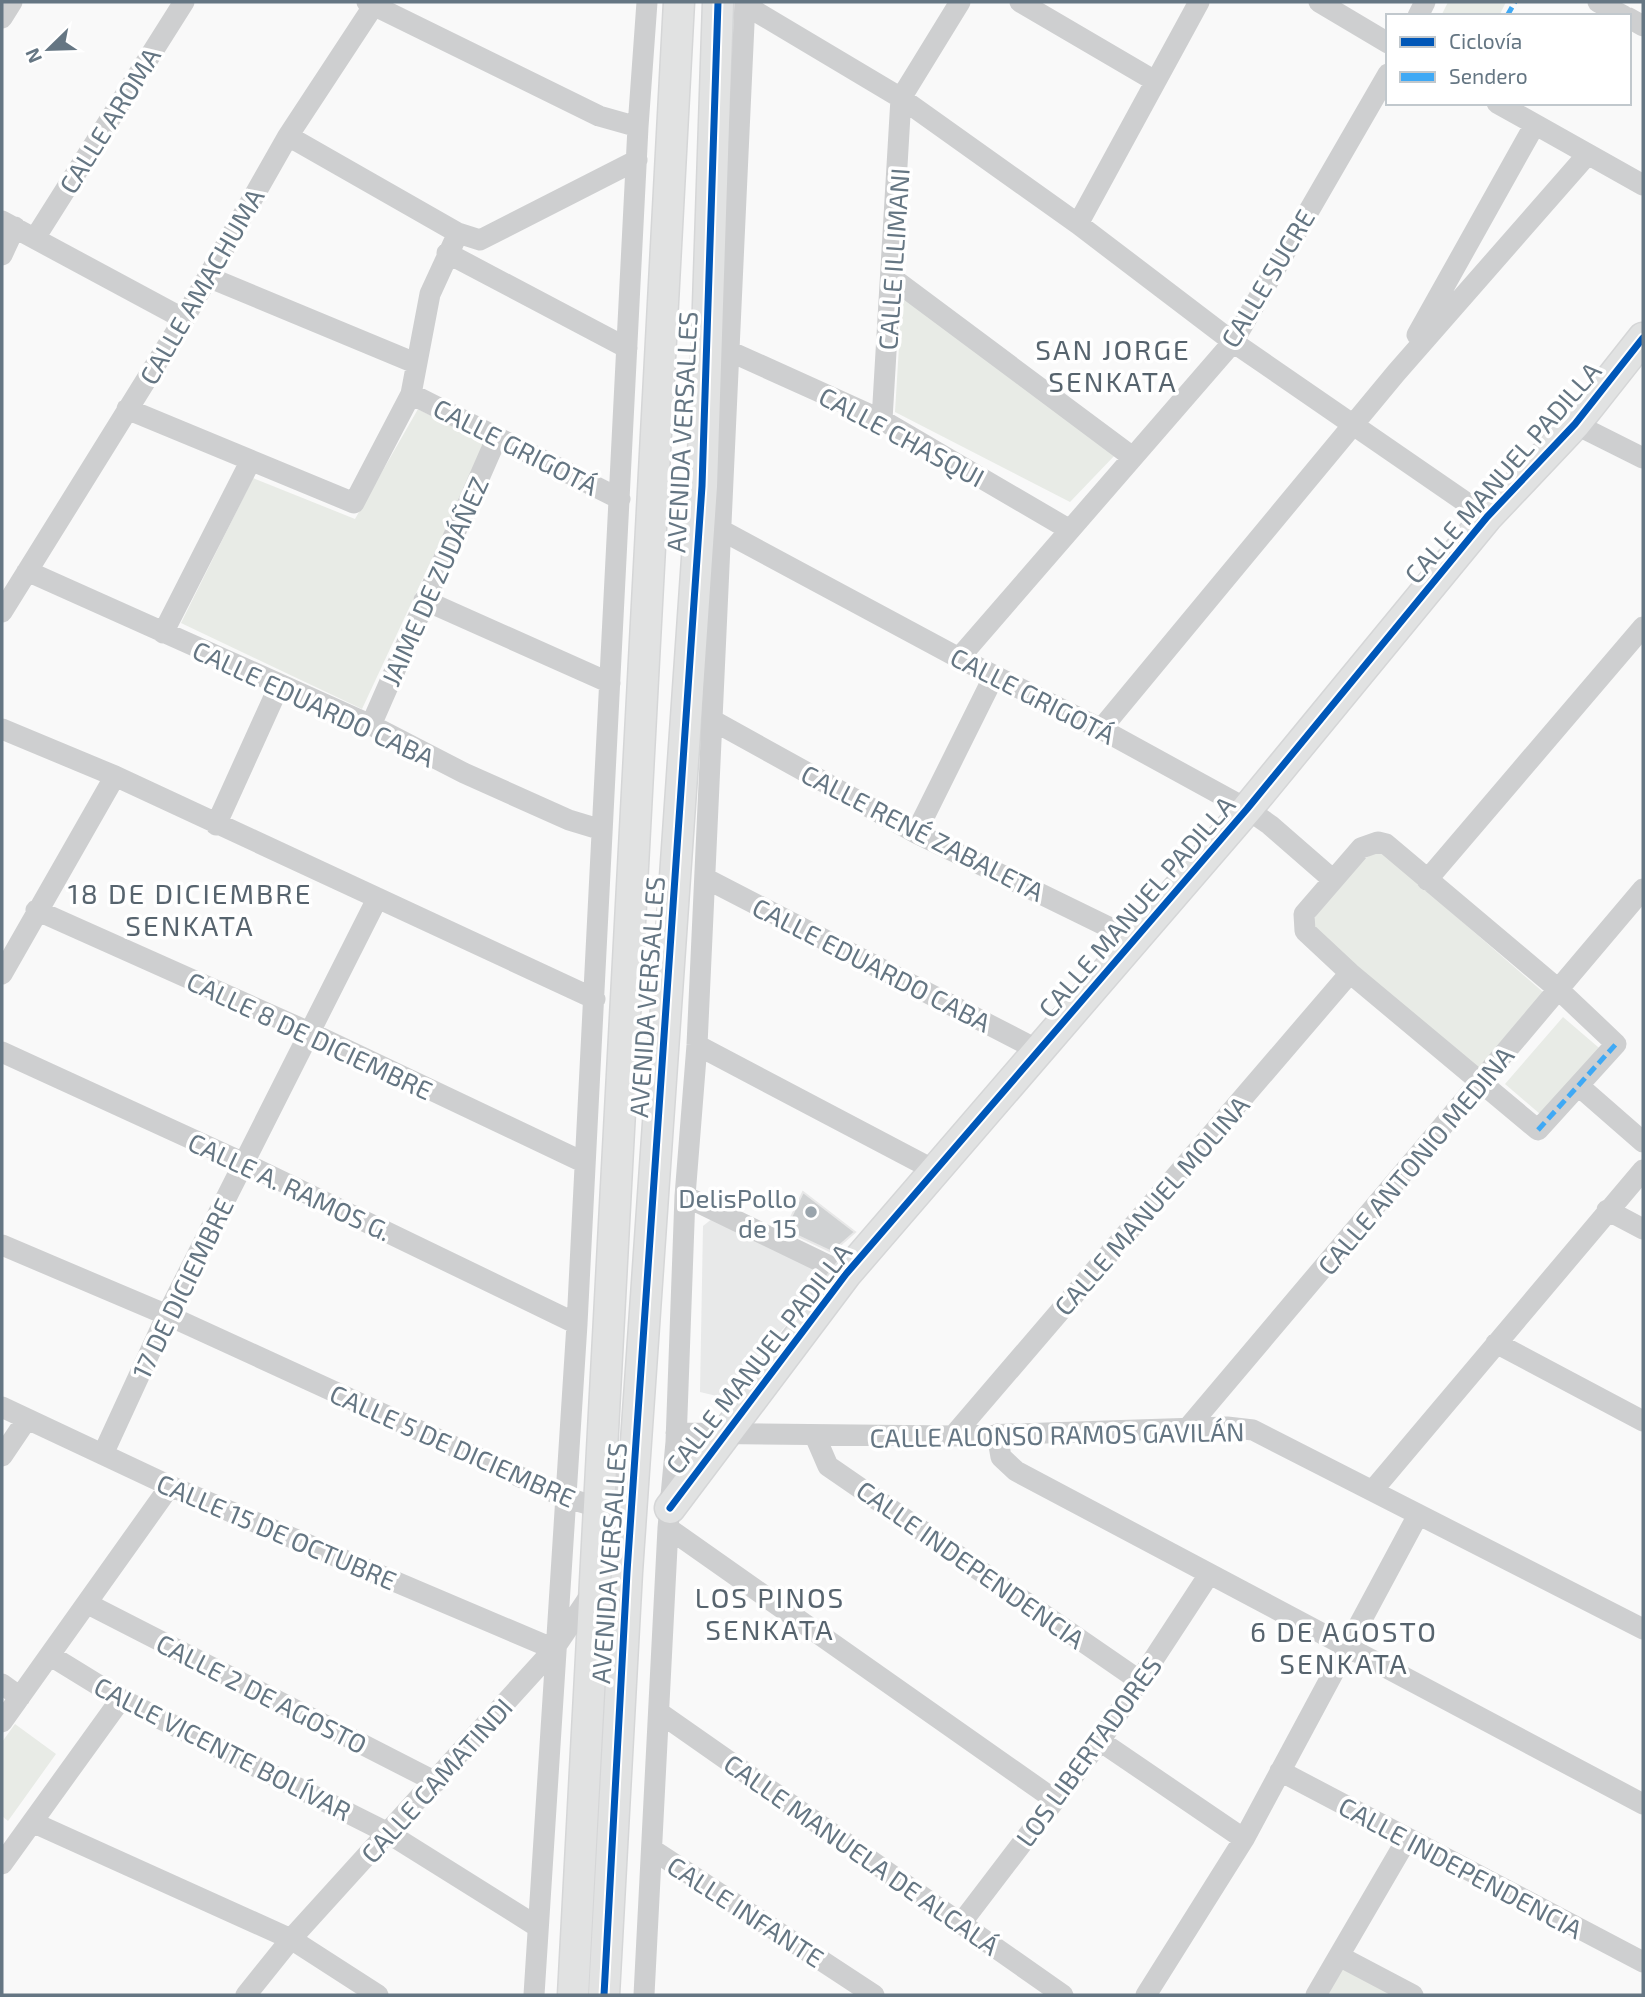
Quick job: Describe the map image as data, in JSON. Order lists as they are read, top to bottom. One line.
{"streets":{"street":["CALLE AROMA","CALLE ILLIMANI","CALLE SUCRE","CALLE AMACHUMA","AVENIDA VERSALLES","CALLE CHASQUI","CALLE GRIGOTÁ","CALLE MANUEL PADILLA","JAIME DE ZUDÁÑEZ","CALLE EDUARDO CABA","CALLE RENÉ ZABALETA","CALLE 8 DE DICIEMBRE","CALLE ANTONIO MEDINA","CALLE A. RAMOS G.","CALLE MANUEL MOLINA","17 DE DICIEMBRE","CALLE ALONSO RAMOS GAVILÁN","CALLE 5 DE DICIEMBRE","CALLE 15 DE OCTUBRE","CALLE INDEPENDENCIA","CALLE 2 DE AGOSTO","CALLE VICENTE BOLÍVAR","LOS LIBERTADORES","CALLE CAMATINDI","CALLE MANUELA DE ALCALÁ","CALLE INFANTE"]},"crossings":[["CALLE ILLIMANI","CALLE CHASQUI"],["CALLE SUCRE","CALLE CHASQUI"],["CALLE SUCRE","CALLE GRIGOTÁ"],["CALLE AMACHUMA","CALLE GRIGOTÁ"],["CALLE AMACHUMA","CALLE EDUARDO CABA"],["AVENIDA VERSALLES","CALLE CHASQUI"],["AVENIDA VERSALLES","CALLE GRIGOTÁ"],["AVENIDA VERSALLES","CALLE MANUEL PADILLA"],["AVENIDA VERSALLES","CALLE EDUARDO CABA"],["AVENIDA VERSALLES","CALLE RENÉ ZABALETA"],["AVENIDA VERSALLES","CALLE 8 DE DICIEMBRE"],["AVENIDA VERSALLES","CALLE A. RAMOS G."],["AVENIDA VERSALLES","CALLE ALONSO RAMOS GAVILÁN"],["AVENIDA VERSALLES","CALLE 5 DE DICIEMBRE"],["AVENIDA VERSALLES","CALLE 15 DE OCTUBRE"],["AVENIDA VERSALLES","CALLE VICENTE BOLÍVAR"],["AVENIDA VERSALLES","CALLE CAMATINDI"],["AVENIDA VERSALLES","CALLE MANUELA DE ALCALÁ"],["AVENIDA VERSALLES","CALLE INFANTE"],["CALLE GRIGOTÁ","CALLE MANUEL PADILLA"],["CALLE GRIGOTÁ","JAIME DE ZUDÁÑEZ"],["CALLE MANUEL PADILLA","CALLE EDUARDO CABA"],["CALLE MANUEL PADILLA","CALLE RENÉ ZABALETA"],["CALLE MANUEL PADILLA","CALLE ALONSO RAMOS GAVILÁN"],["CALLE MANUEL PADILLA","CALLE 5 DE DICIEMBRE"],["JAIME DE ZUDÁÑEZ","CALLE EDUARDO CABA"],["CALLE 8 DE DICIEMBRE","17 DE DICIEMBRE"],["CALLE ANTONIO MEDINA","CALLE ALONSO RAMOS GAVILÁN"],["CALLE A. RAMOS G.","17 DE DICIEMBRE"],["CALLE MANUEL MOLINA","CALLE ALONSO RAMOS GAVILÁN"],["17 DE DICIEMBRE","CALLE 5 DE DICIEMBRE"],["17 DE DICIEMBRE","CALLE 15 DE OCTUBRE"],["CALLE ALONSO RAMOS GAVILÁN","CALLE INDEPENDENCIA"],["CALLE 5 DE DICIEMBRE","LOS LIBERTADORES"],["CALLE 15 DE OCTUBRE","CALLE CAMATINDI"],["CALLE INDEPENDENCIA","LOS LIBERTADORES"],["CALLE 2 DE AGOSTO","CALLE CAMATINDI"],["CALLE VICENTE BOLÍVAR","CALLE CAMATINDI"],["LOS LIBERTADORES","CALLE MANUELA DE ALCALÁ"]],"districts":["SAN JORGE SENKATA","18 DE DICIEMBRE SENKATA","LOS PINOS SENKATA","6 DE AGOSTO SENKATA"],"places":["DelisPollo de 15"],"legend":["Ciclovía","Sendero"],"north":"bottom left"}
